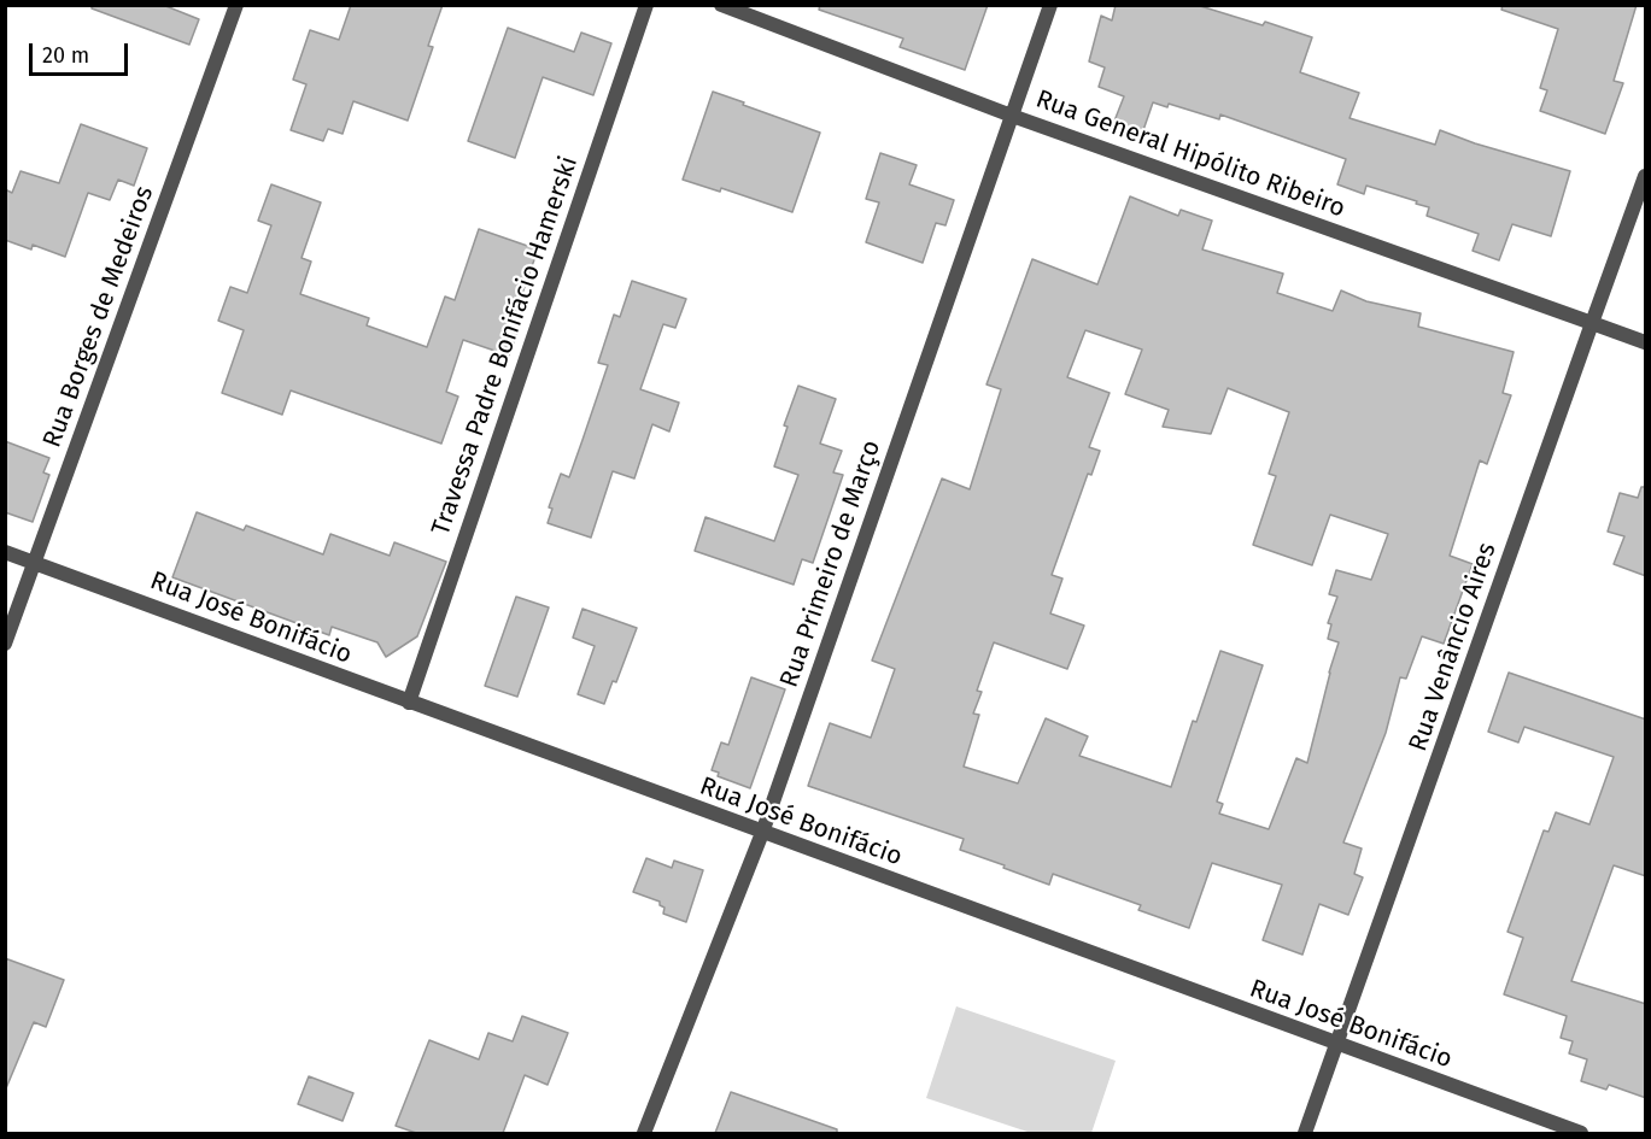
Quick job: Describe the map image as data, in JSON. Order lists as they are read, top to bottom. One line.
{"streets":{"street":["Rua General Hipólito Ribeiro","Rua Borges de Medeiros","Travessa Padre Bonifácio Hamerski","Rua Primeiro de Março","Rua José Bonifácio","Rua Venâncio Aires"]},"crossings":[["Rua General Hipólito Ribeiro","Rua Primeiro de Março"],["Rua General Hipólito Ribeiro","Rua Venâncio Aires"],["Rua Borges de Medeiros","Rua José Bonifácio"],["Travessa Padre Bonifácio Hamerski","Rua José Bonifácio"],["Rua Primeiro de Março","Rua José Bonifácio"],["Rua José Bonifácio","Rua Venâncio Aires"]],"scale_bar":"20 m"}
